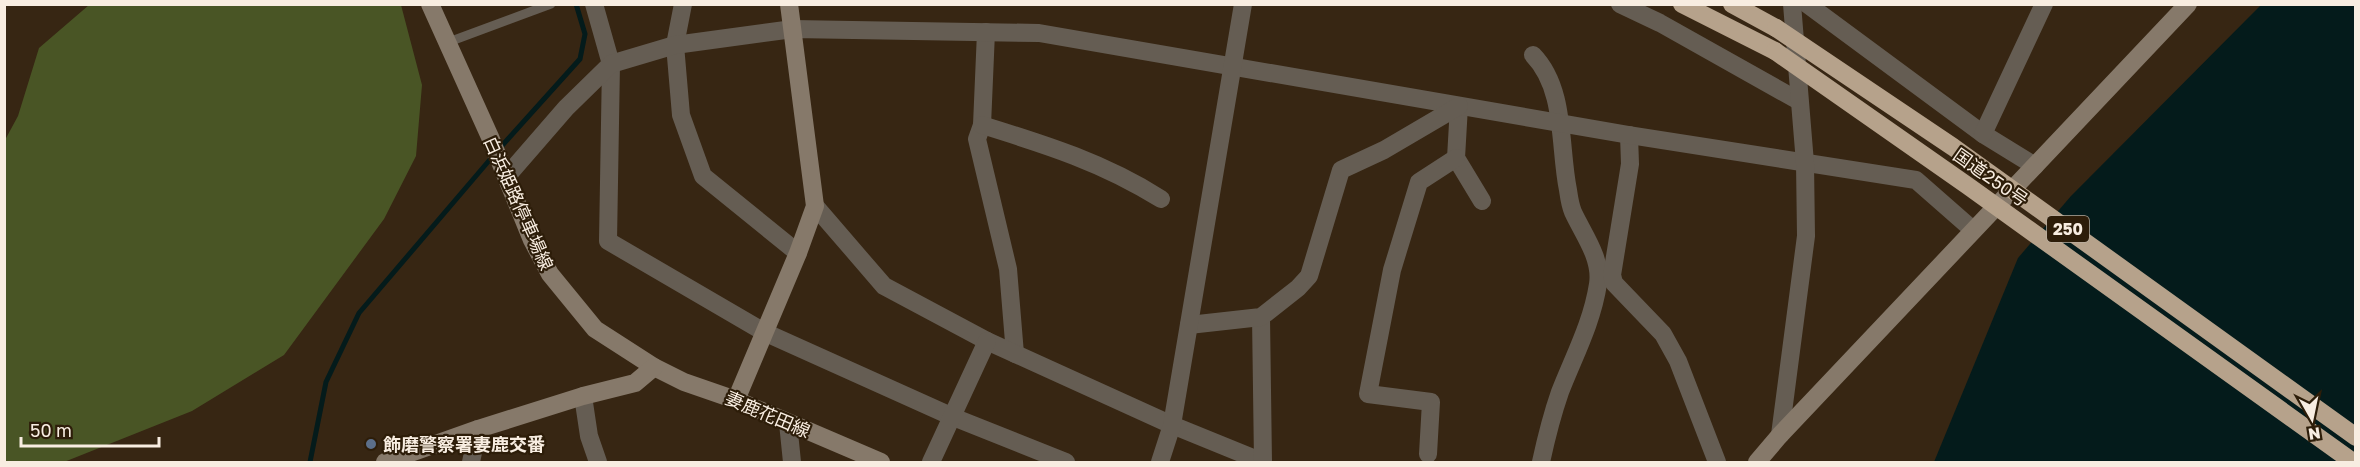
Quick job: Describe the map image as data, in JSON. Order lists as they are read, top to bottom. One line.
{"streets":{"highway":["国道250号","250"],"street":["白浜姫路停車場線","妻鹿花田線"]},"crossings":[["白浜姫路停車場線","妻鹿花田線"]],"places":["飾磨警察署妻鹿交番"],"scale_bar":"50 m","north":"bottom"}
